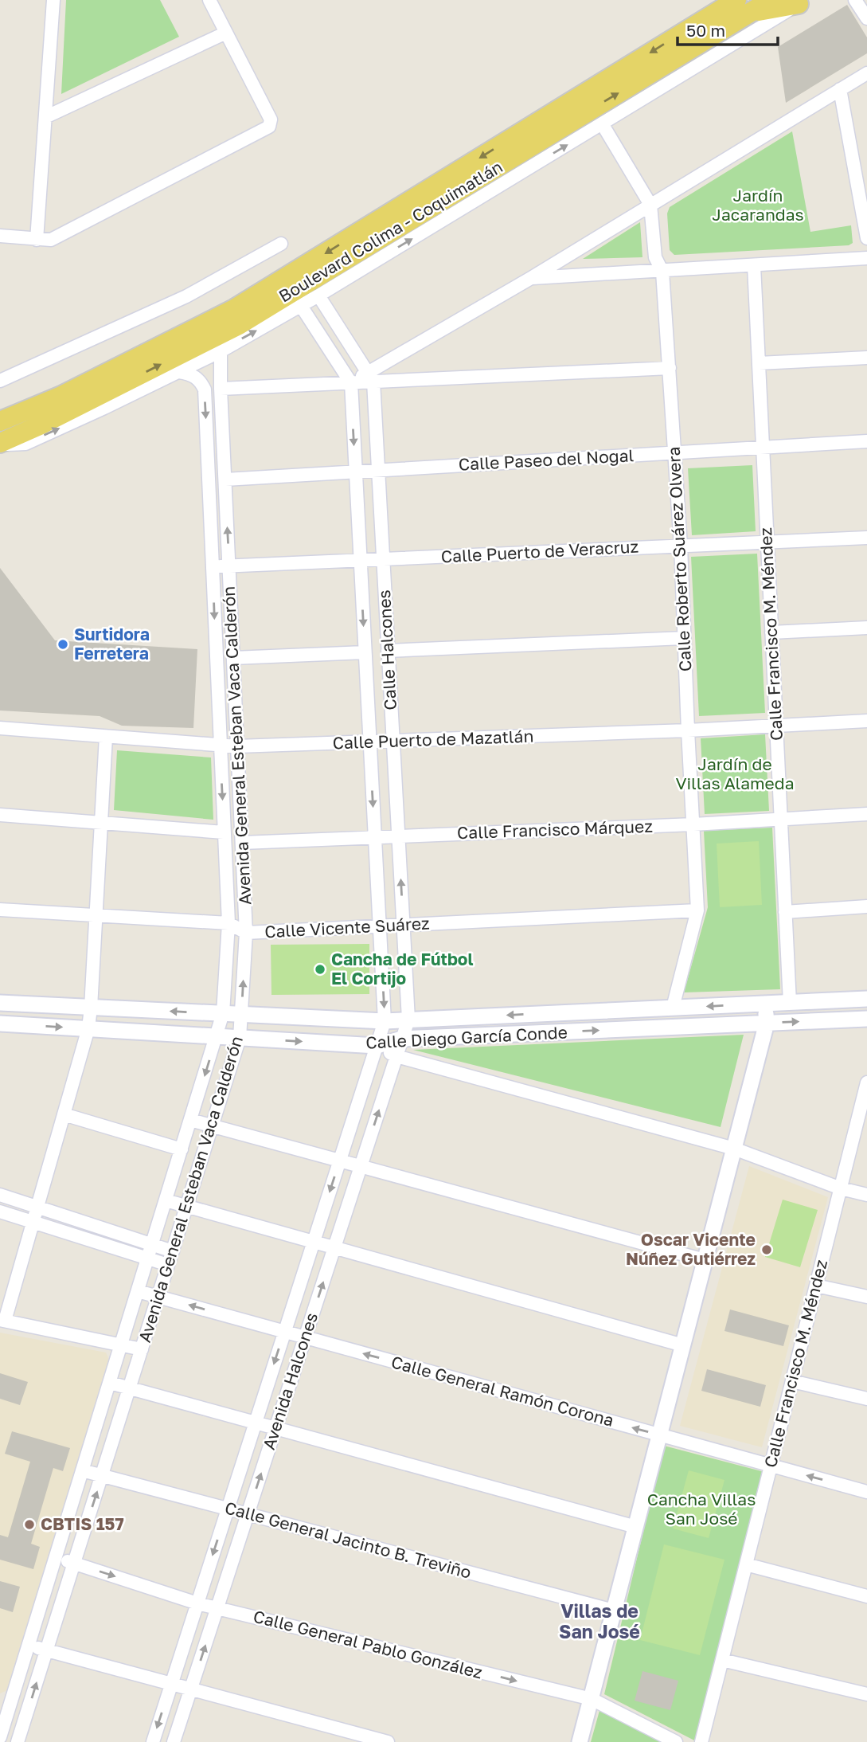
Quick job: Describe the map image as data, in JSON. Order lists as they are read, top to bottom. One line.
{"streets":{"main road":["Boulevard Colima - Coquimatlán"],"street":["Calle Paseo del Nogal","Calle Puerto de Veracruz","Calle Roberto Suárez Olvera","Calle Francisco M. Méndez","Calle Halcones","Calle Puerto de Mazatlán","Avenida General Esteban Vaca Calderón","Calle Francisco Márquez","Calle Vicente Suárez","Calle Diego García Conde","Avenida Halcones","Calle General Ramón Corona","Calle General Jacinto B. Treviño","Calle General Pablo González"]},"crossings":[["Calle Paseo del Nogal","Calle Roberto Suárez Olvera"],["Calle Paseo del Nogal","Calle Francisco M. Méndez"],["Calle Paseo del Nogal","Calle Halcones"],["Calle Paseo del Nogal","Avenida General Esteban Vaca Calderón"],["Calle Puerto de Veracruz","Calle Roberto Suárez Olvera"],["Calle Puerto de Veracruz","Calle Francisco M. Méndez"],["Calle Puerto de Veracruz","Calle Halcones"],["Calle Puerto de Veracruz","Avenida General Esteban Vaca Calderón"],["Calle Roberto Suárez Olvera","Calle Puerto de Mazatlán"],["Calle Roberto Suárez Olvera","Calle Francisco Márquez"],["Calle Roberto Suárez Olvera","Calle Vicente Suárez"],["Calle Roberto Suárez Olvera","Calle Diego García Conde"],["Calle Francisco M. Méndez","Calle Puerto de Mazatlán"],["Calle Francisco M. Méndez","Calle Francisco Márquez"],["Calle Francisco M. Méndez","Calle Diego García Conde"],["Calle Francisco M. Méndez","Calle General Ramón Corona"],["Calle Halcones","Calle Puerto de Mazatlán"],["Calle Halcones","Calle Francisco Márquez"],["Calle Halcones","Calle Vicente Suárez"],["Calle Halcones","Calle Diego García Conde"],["Calle Halcones","Avenida Halcones"],["Calle Puerto de Mazatlán","Avenida General Esteban Vaca Calderón"],["Avenida General Esteban Vaca Calderón","Calle Francisco Márquez"],["Avenida General Esteban Vaca Calderón","Calle Vicente Suárez"],["Avenida General Esteban Vaca Calderón","Calle Diego García Conde"],["Avenida General Esteban Vaca Calderón","Calle General Ramón Corona"],["Avenida General Esteban Vaca Calderón","Calle General Jacinto B. Treviño"],["Avenida General Esteban Vaca Calderón","Calle General Pablo González"],["Calle Diego García Conde","Avenida Halcones"],["Avenida Halcones","Calle General Ramón Corona"],["Avenida Halcones","Calle General Jacinto B. Treviño"],["Avenida Halcones","Calle General Pablo González"]],"districts":["Villas de San José"],"parks":["Jardín Jacarandas","Jardín de Villas Alameda","Cancha Villas San José"],"places":["Surtidora Ferretera","Cancha de Fútbol El Cortijo","Oscar Vicente Núñez Gutiérrez","CBTIS 157"],"scale_bar":"50 m"}
